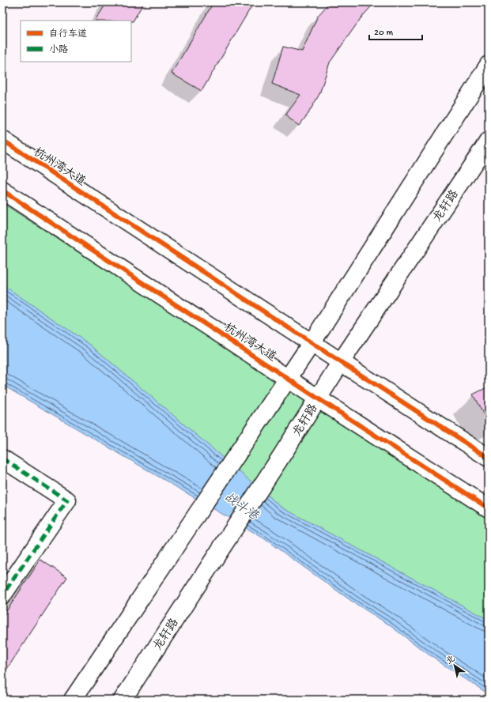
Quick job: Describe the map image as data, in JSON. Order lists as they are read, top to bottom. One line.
{"streets":{"street":["杭州湾大道","龙轩路"]},"crossings":[["杭州湾大道","龙轩路"]],"water":["战斗港"],"legend":["自行车道","小路"],"scale_bar":"20 m","north":"top left"}
